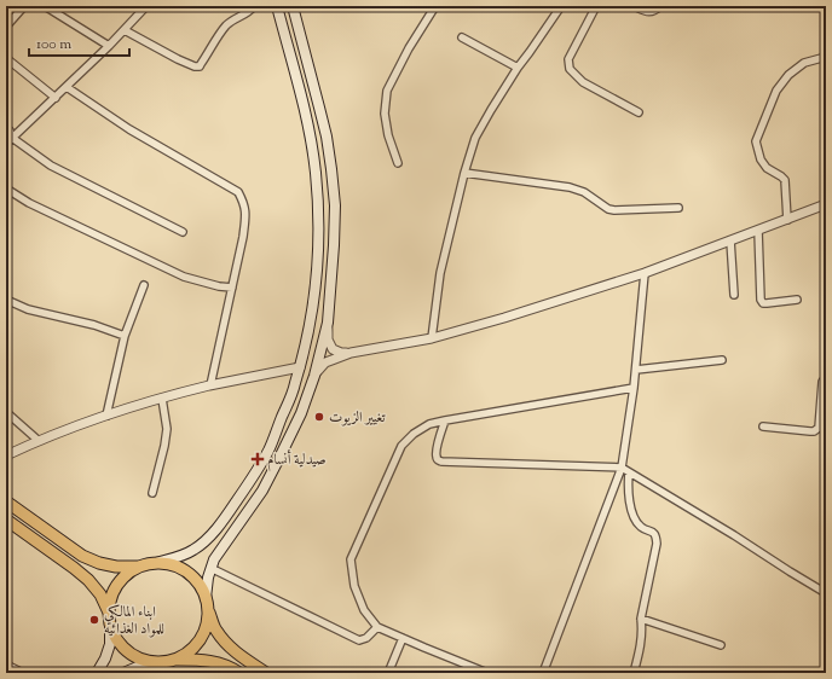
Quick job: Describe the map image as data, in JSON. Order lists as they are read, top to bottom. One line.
{"places":{"other":["تغيير الزيوت","ابناء المالكي للمواد الغذائيه"],"health":["صيدلية أنسام"]},"scale_bar":"100 m"}
